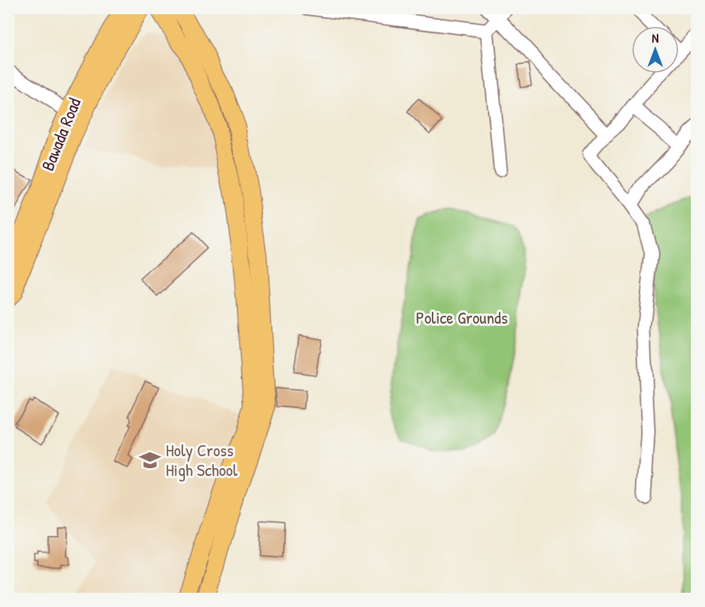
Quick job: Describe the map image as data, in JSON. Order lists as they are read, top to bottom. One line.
{"streets":{"main road":["Bawada Road"]},"parks":["Police Grounds"],"places":{"school or university":["Holy Cross High School"]},"north":"top"}
